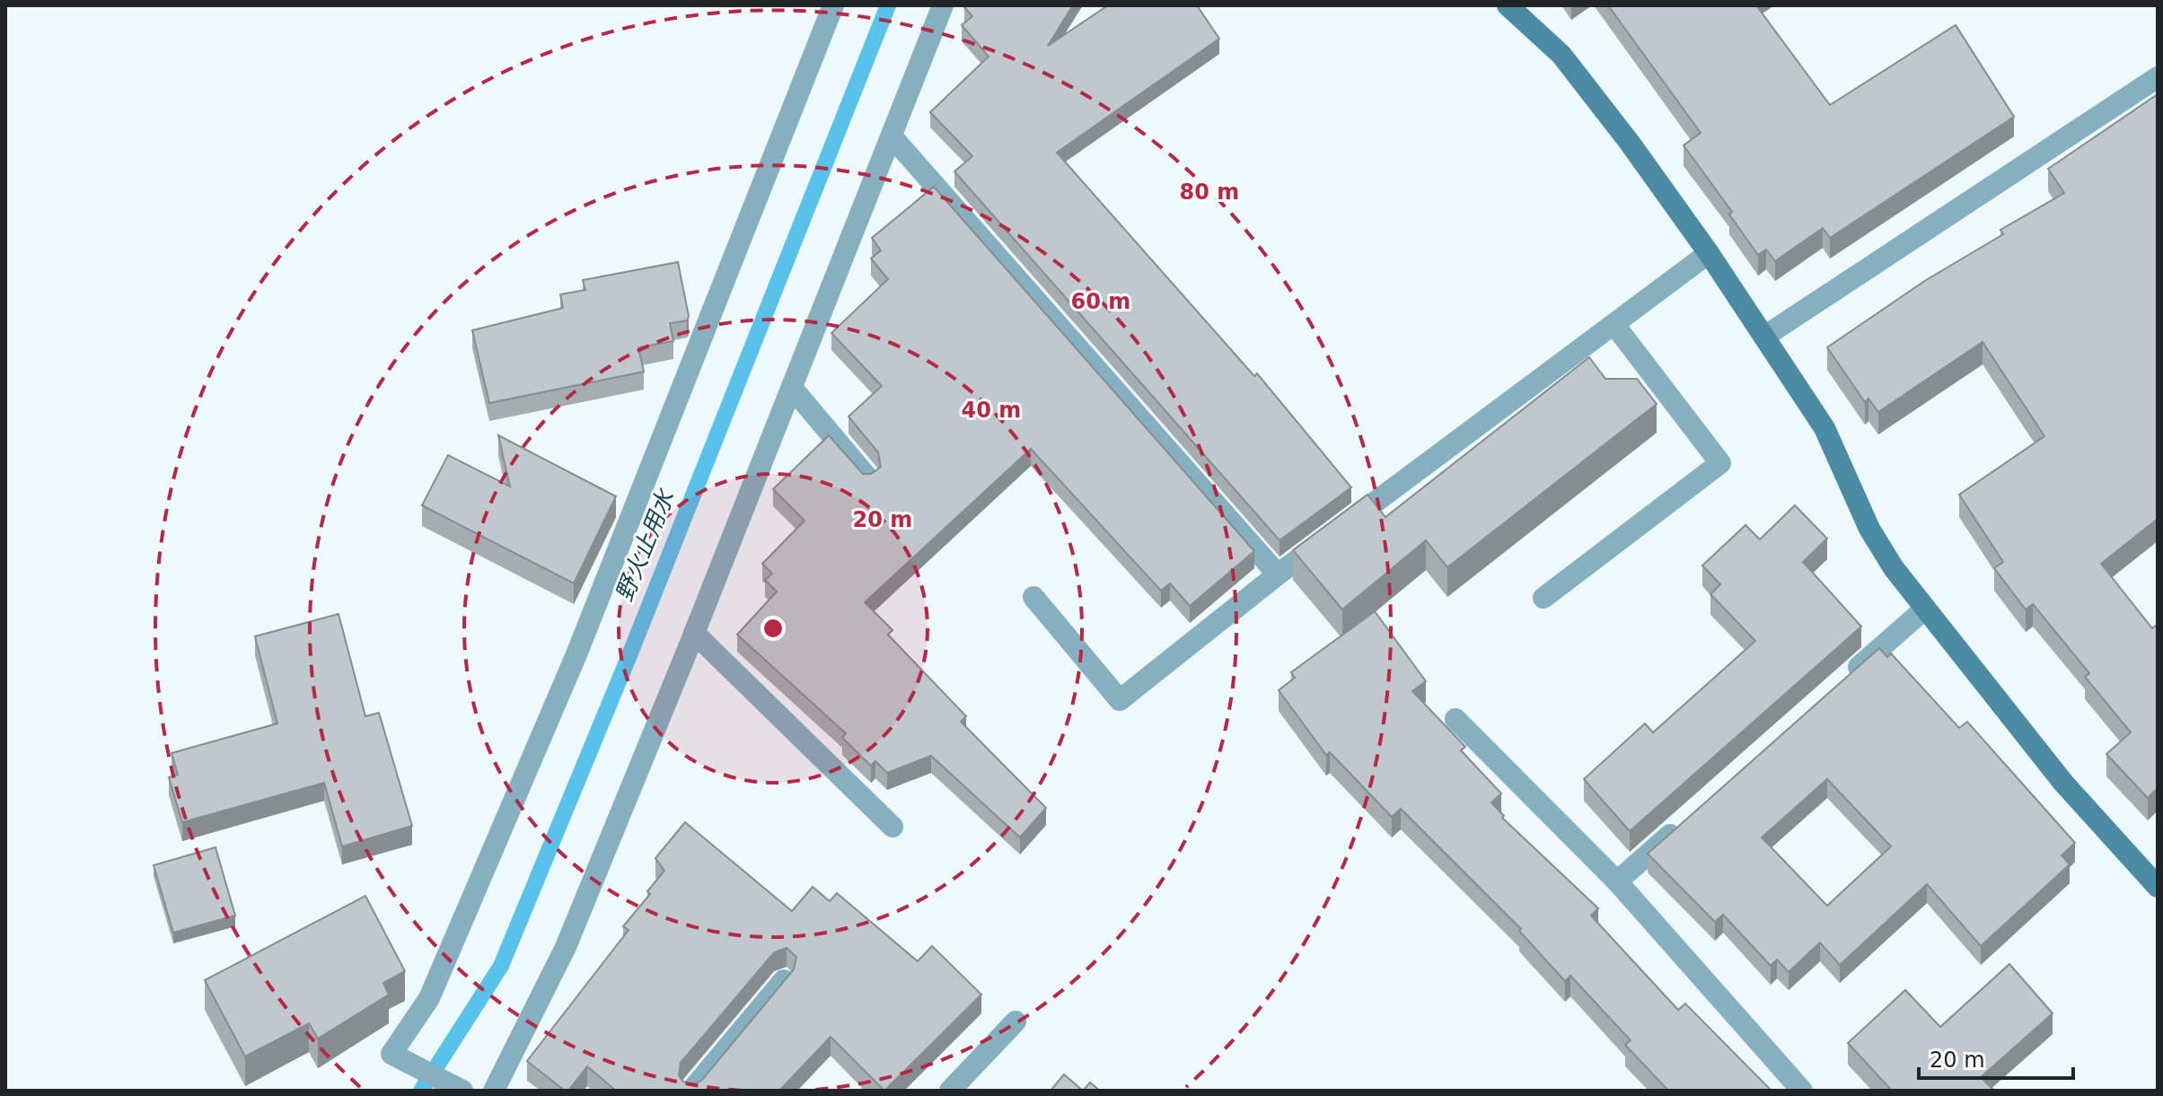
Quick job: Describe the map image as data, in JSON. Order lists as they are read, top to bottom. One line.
{"water":["野火止用水"],"scale_bar":"20 m","rings":["80 m","60 m","40 m","20 m"]}
